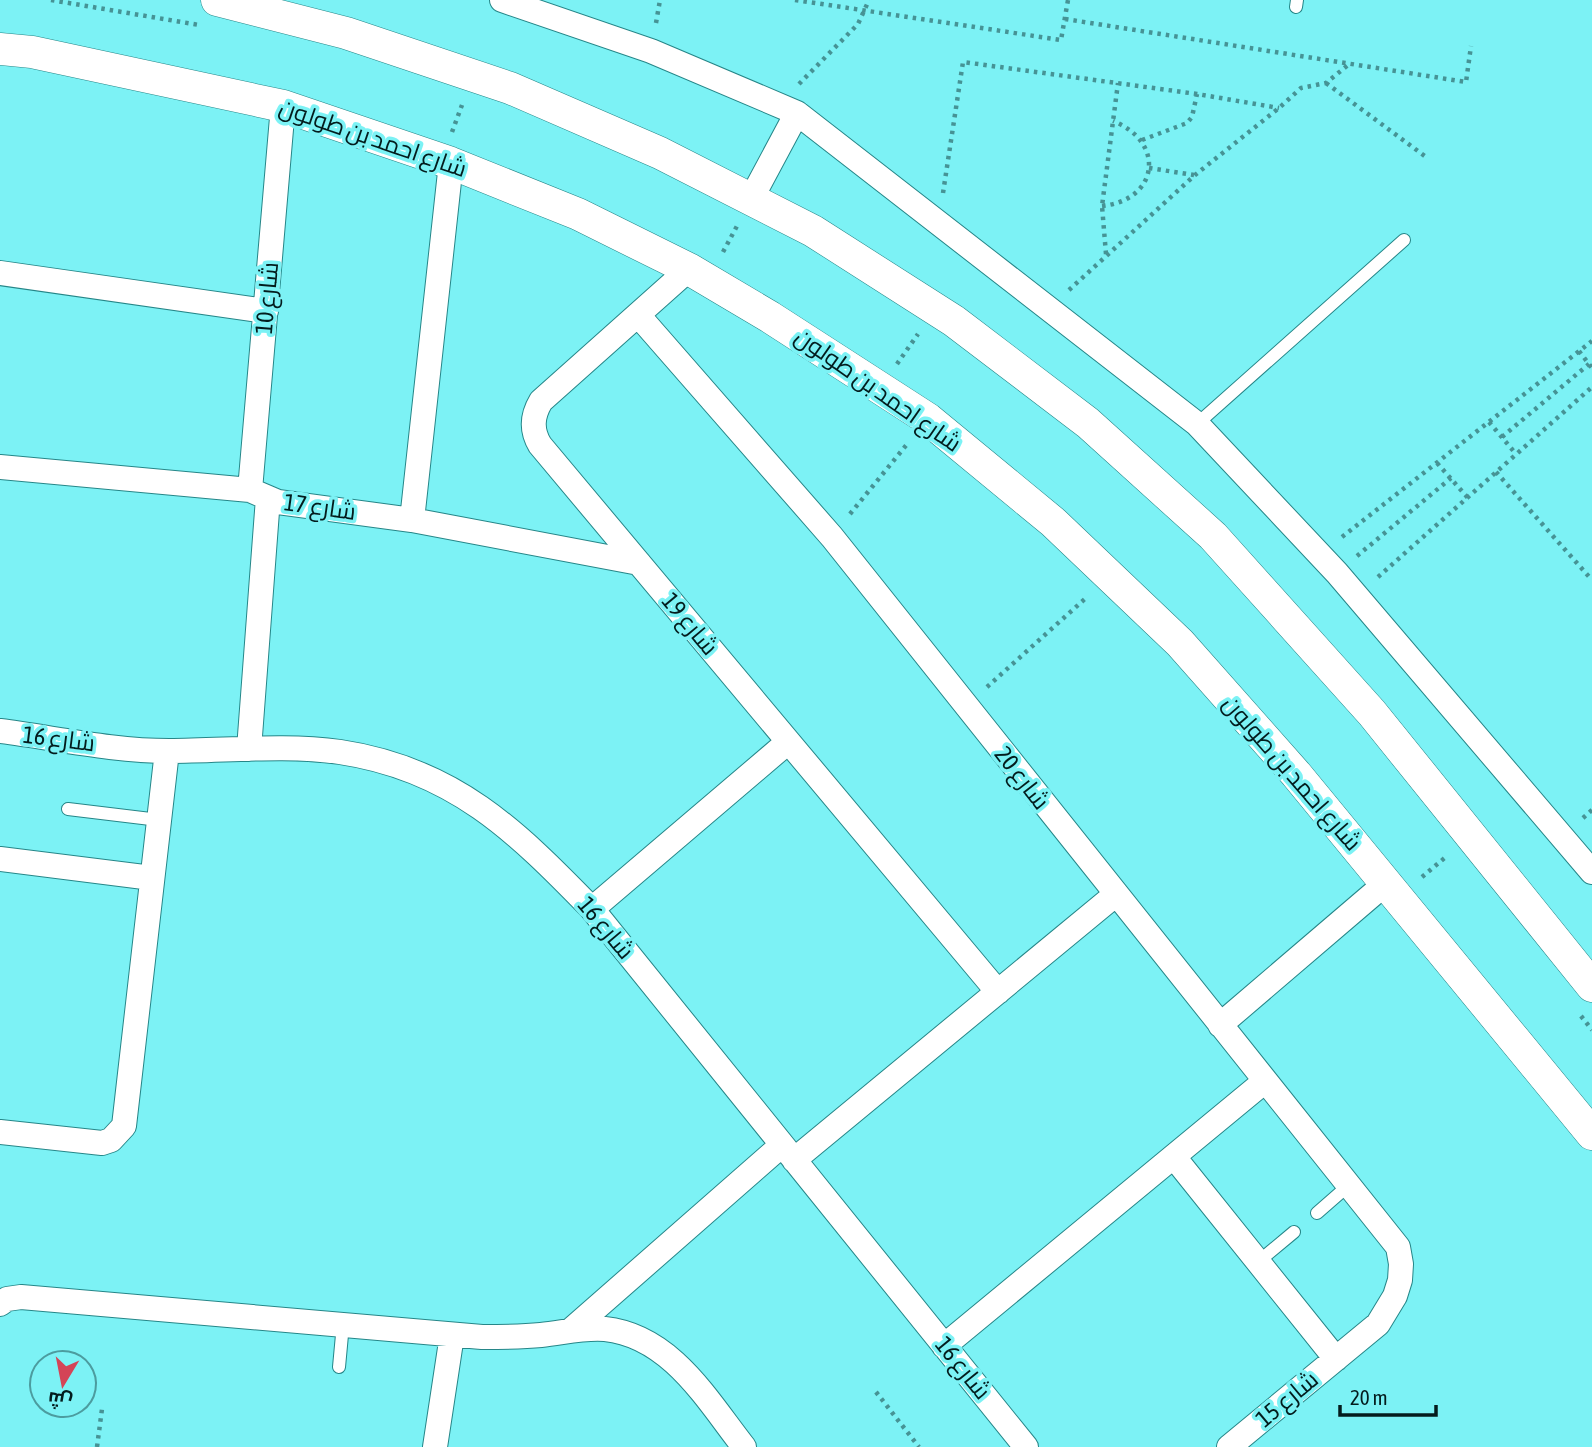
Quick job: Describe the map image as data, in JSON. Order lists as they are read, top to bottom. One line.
{"streets":{"street":["شارع احمد بن طولون","شارع 10","شارع 17","شارع 19","شارع 16","شارع 20","شارع 15"]},"crossings":[["شارع احمد بن طولون","شارع 10"],["شارع احمد بن طولون","شارع 19"],["شارع 10","شارع 17"],["شارع 10","شارع 16"],["شارع 17","شارع 19"],["شارع 19","شارع 20"],["شارع 20","شارع 15"]],"scale_bar":"20 m","north":"bottom"}
